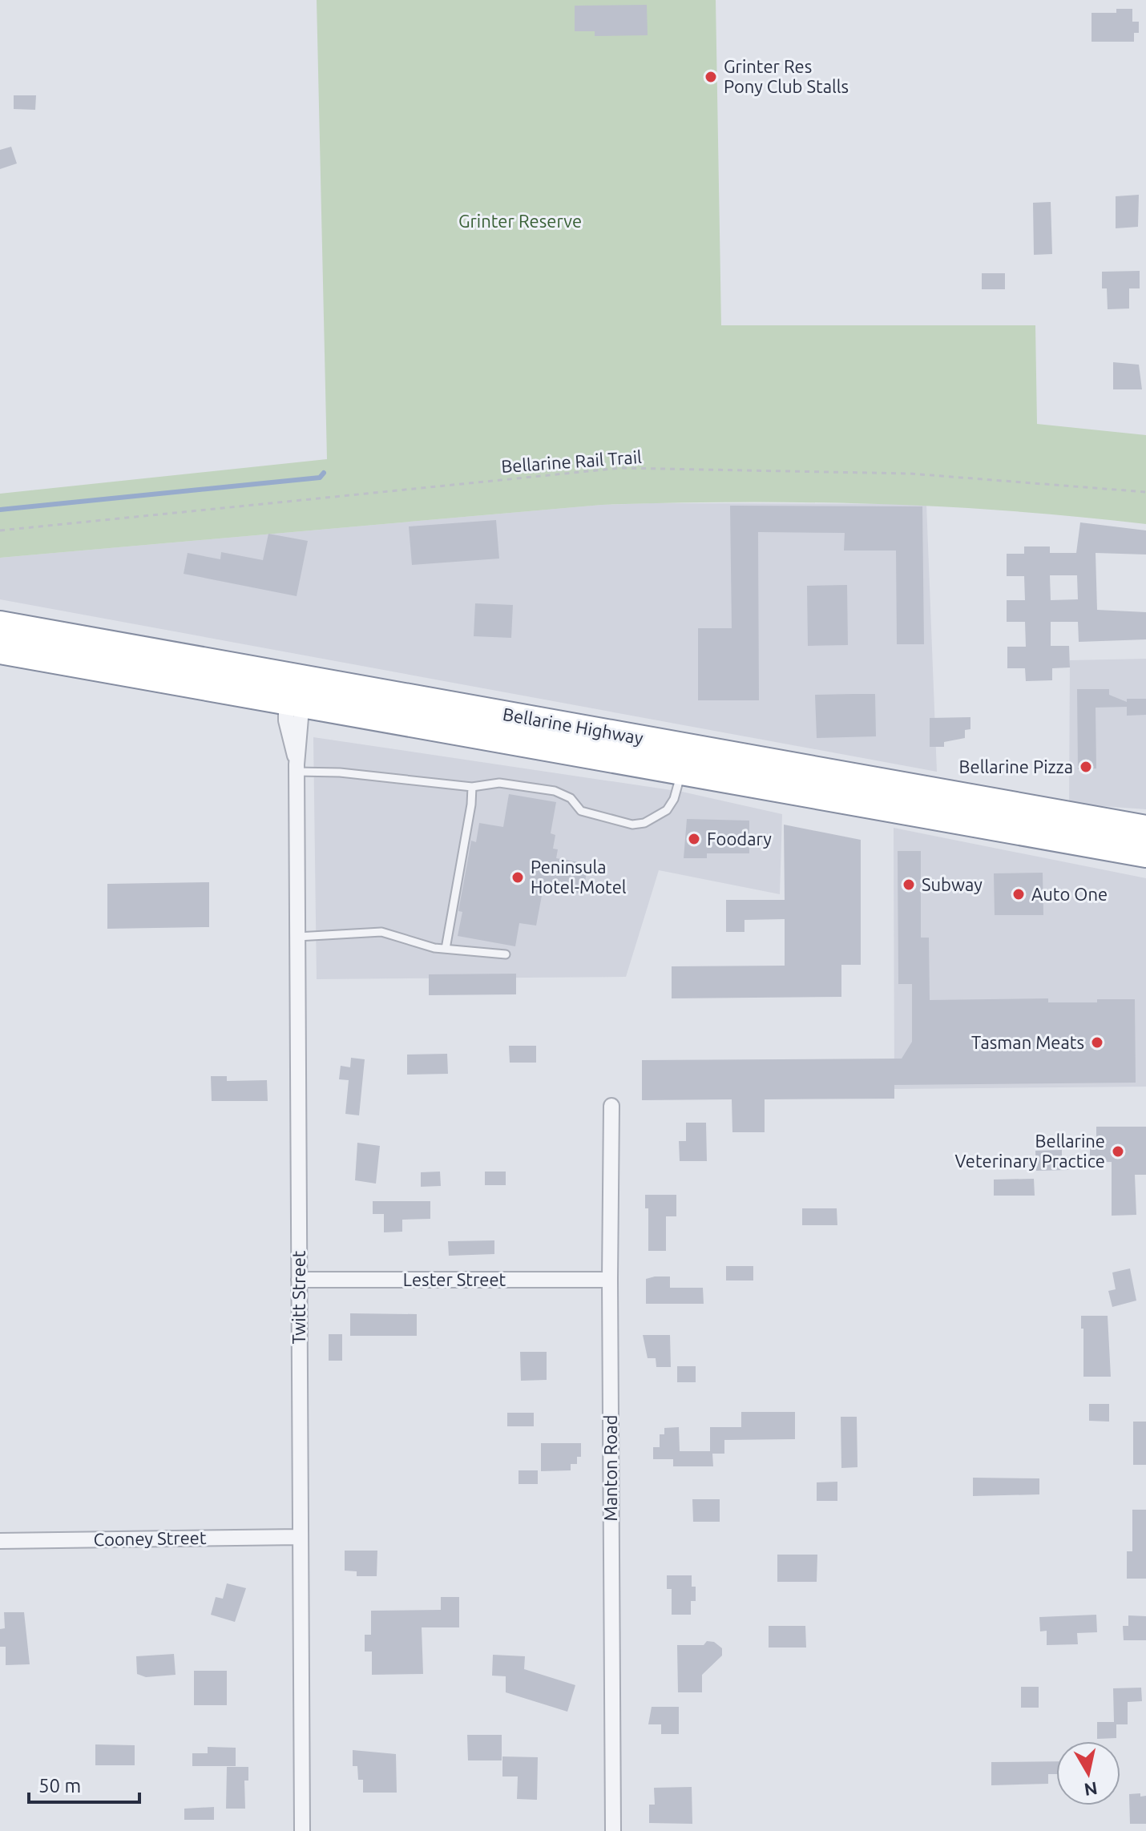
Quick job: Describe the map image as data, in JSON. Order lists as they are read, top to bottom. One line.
{"streets":{"highway":["Bellarine Highway"],"street":["Lester Street","Twitt Street","Manton Road","Cooney Street"],"path":["Bellarine Rail Trail"]},"crossings":[["Bellarine Highway","Twitt Street"],["Lester Street","Twitt Street"],["Lester Street","Manton Road"],["Twitt Street","Cooney Street"]],"parks":["Grinter Reserve"],"places":["Grinter Res Pony Club Stalls","Bellarine Pizza","Foodary","Peninsula Hotel-Motel","Subway","Auto One","Tasman Meats","Bellarine Veterinary Practice"],"scale_bar":"50 m","north":"bottom"}
